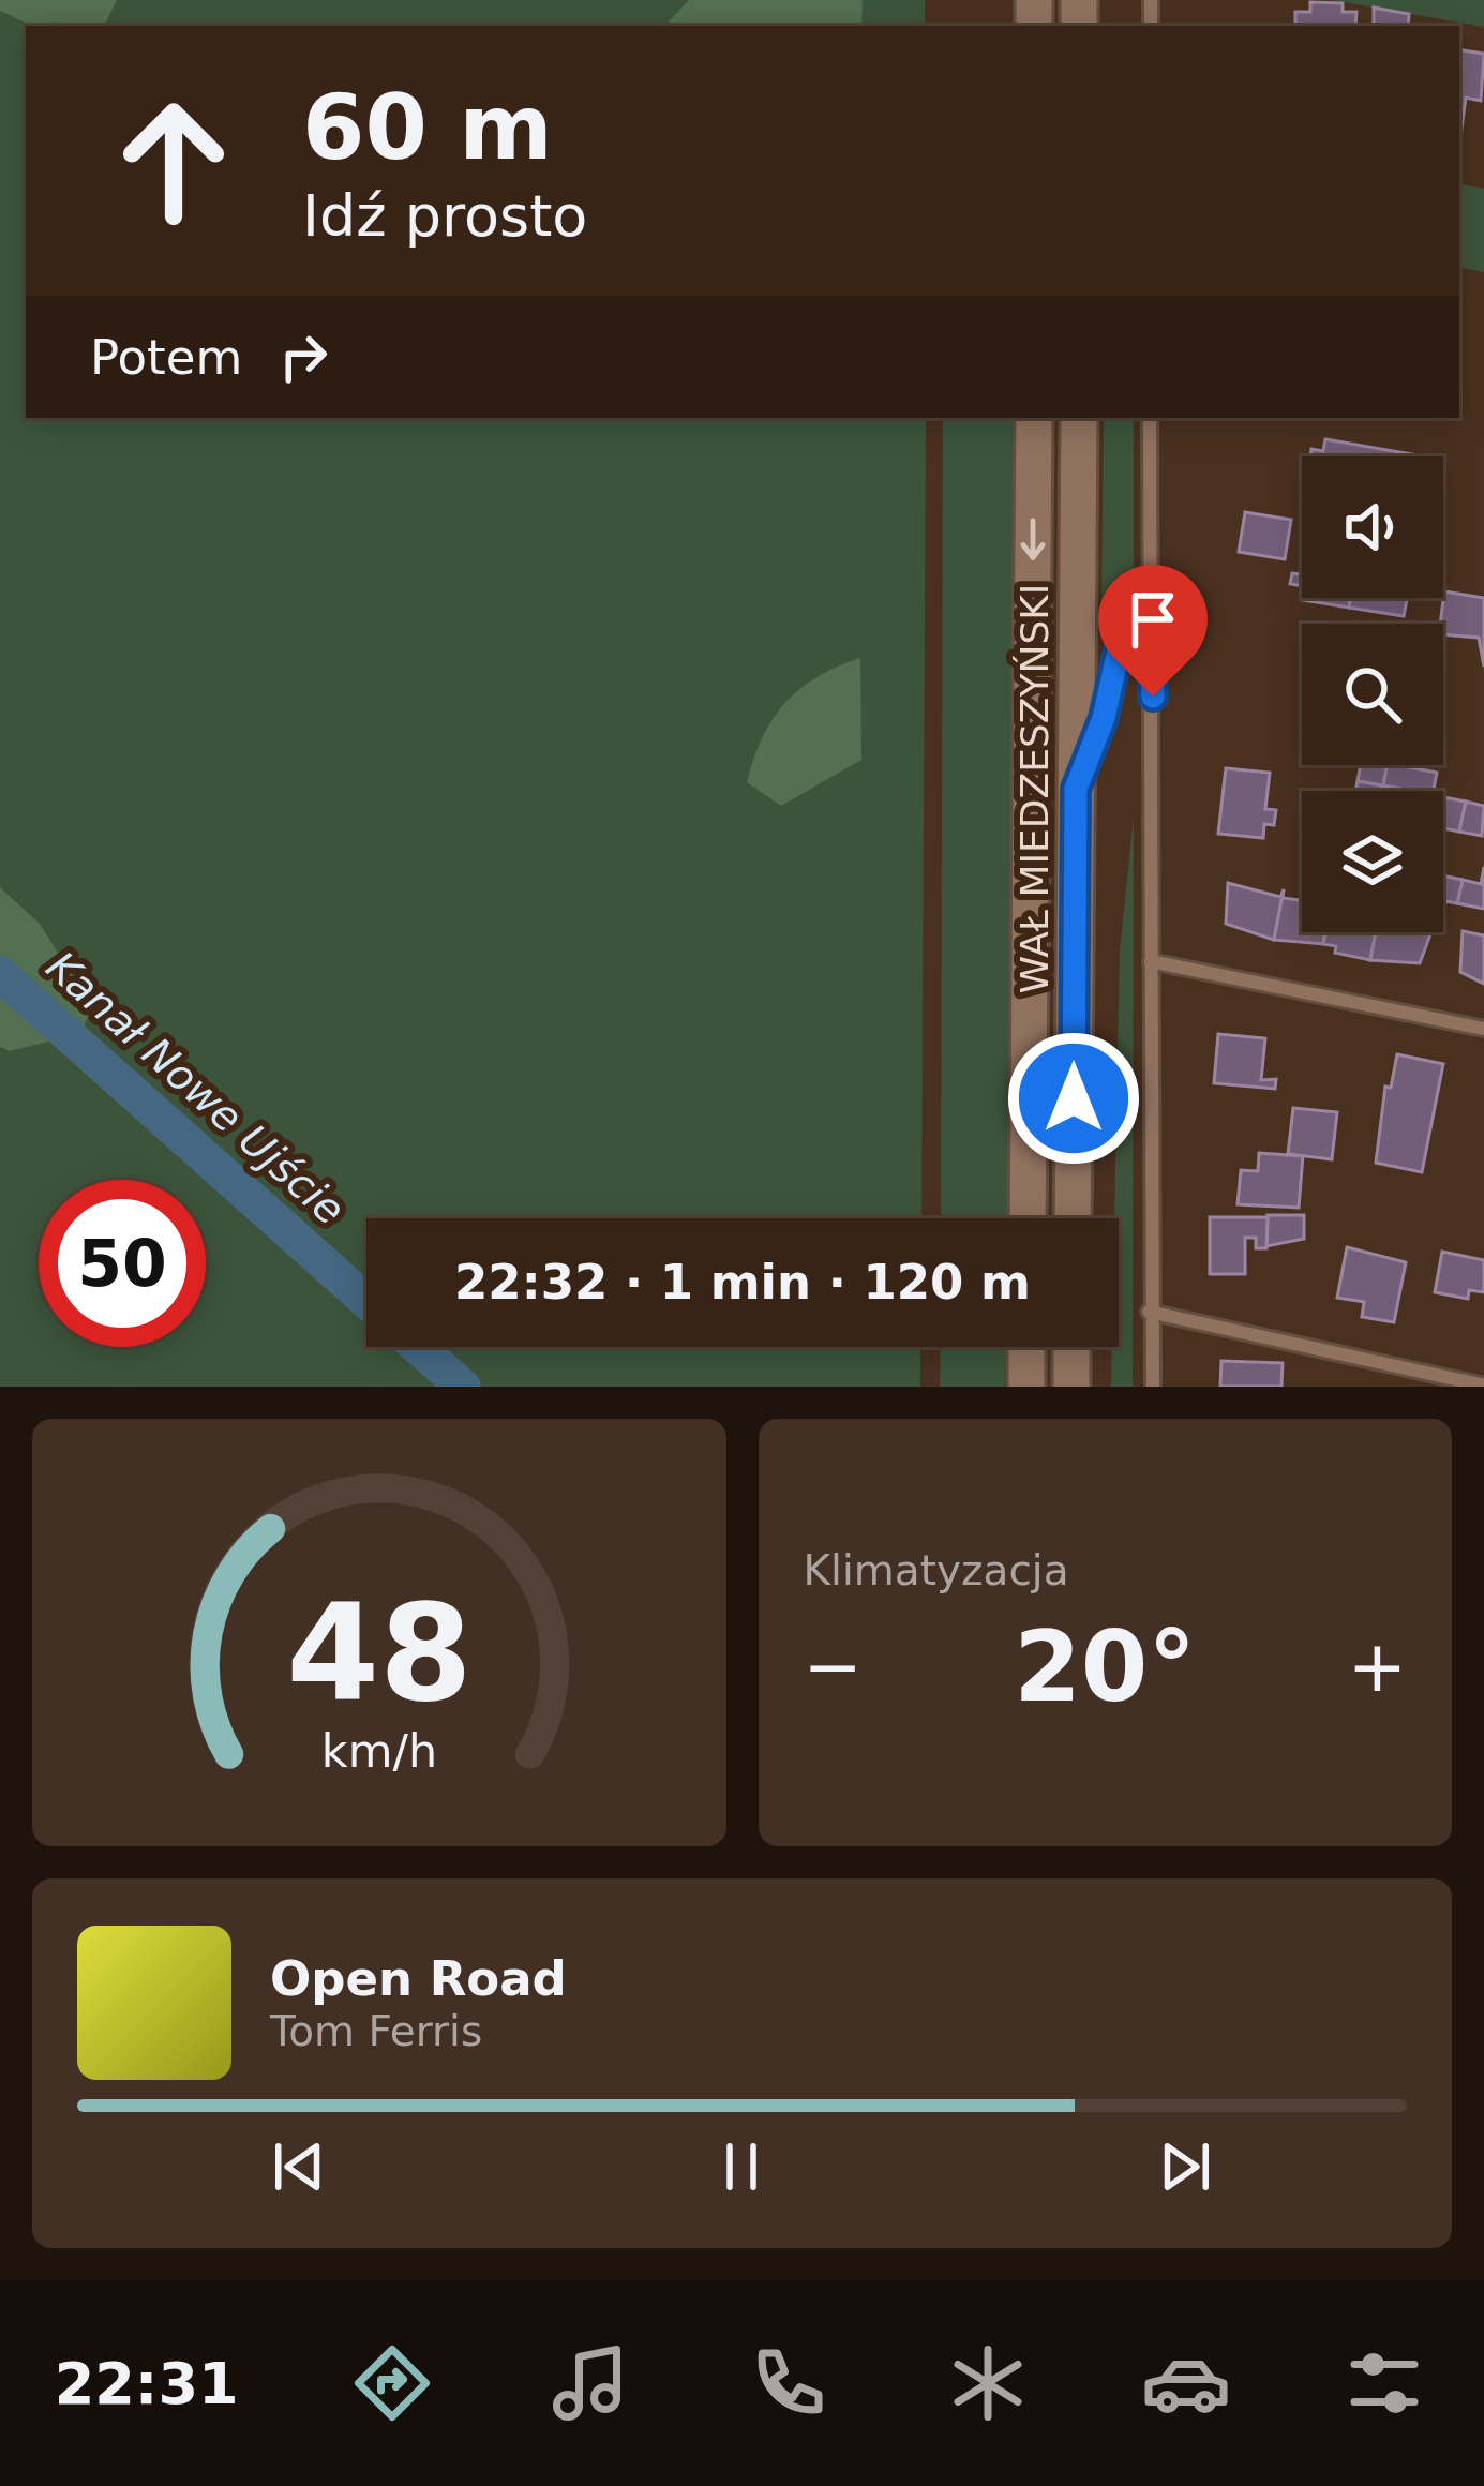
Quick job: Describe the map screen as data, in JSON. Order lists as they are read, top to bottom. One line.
{"streets":{"main road":["WAŁ MIEDZESZYŃSKI"]},"water":["Kanał Nowe Ujście"],"page":{"turn":["60 m","Idź prosto"],"then":"Potem","limit":"50","trip":"22:32 · 1 min · 120 m","tile":"Klimatyzacja","heat":["−","20°","+"],"song":["Open Road","Tom Ferris"],"tabs":"22:31","gauge":["48","km/h"]}}
